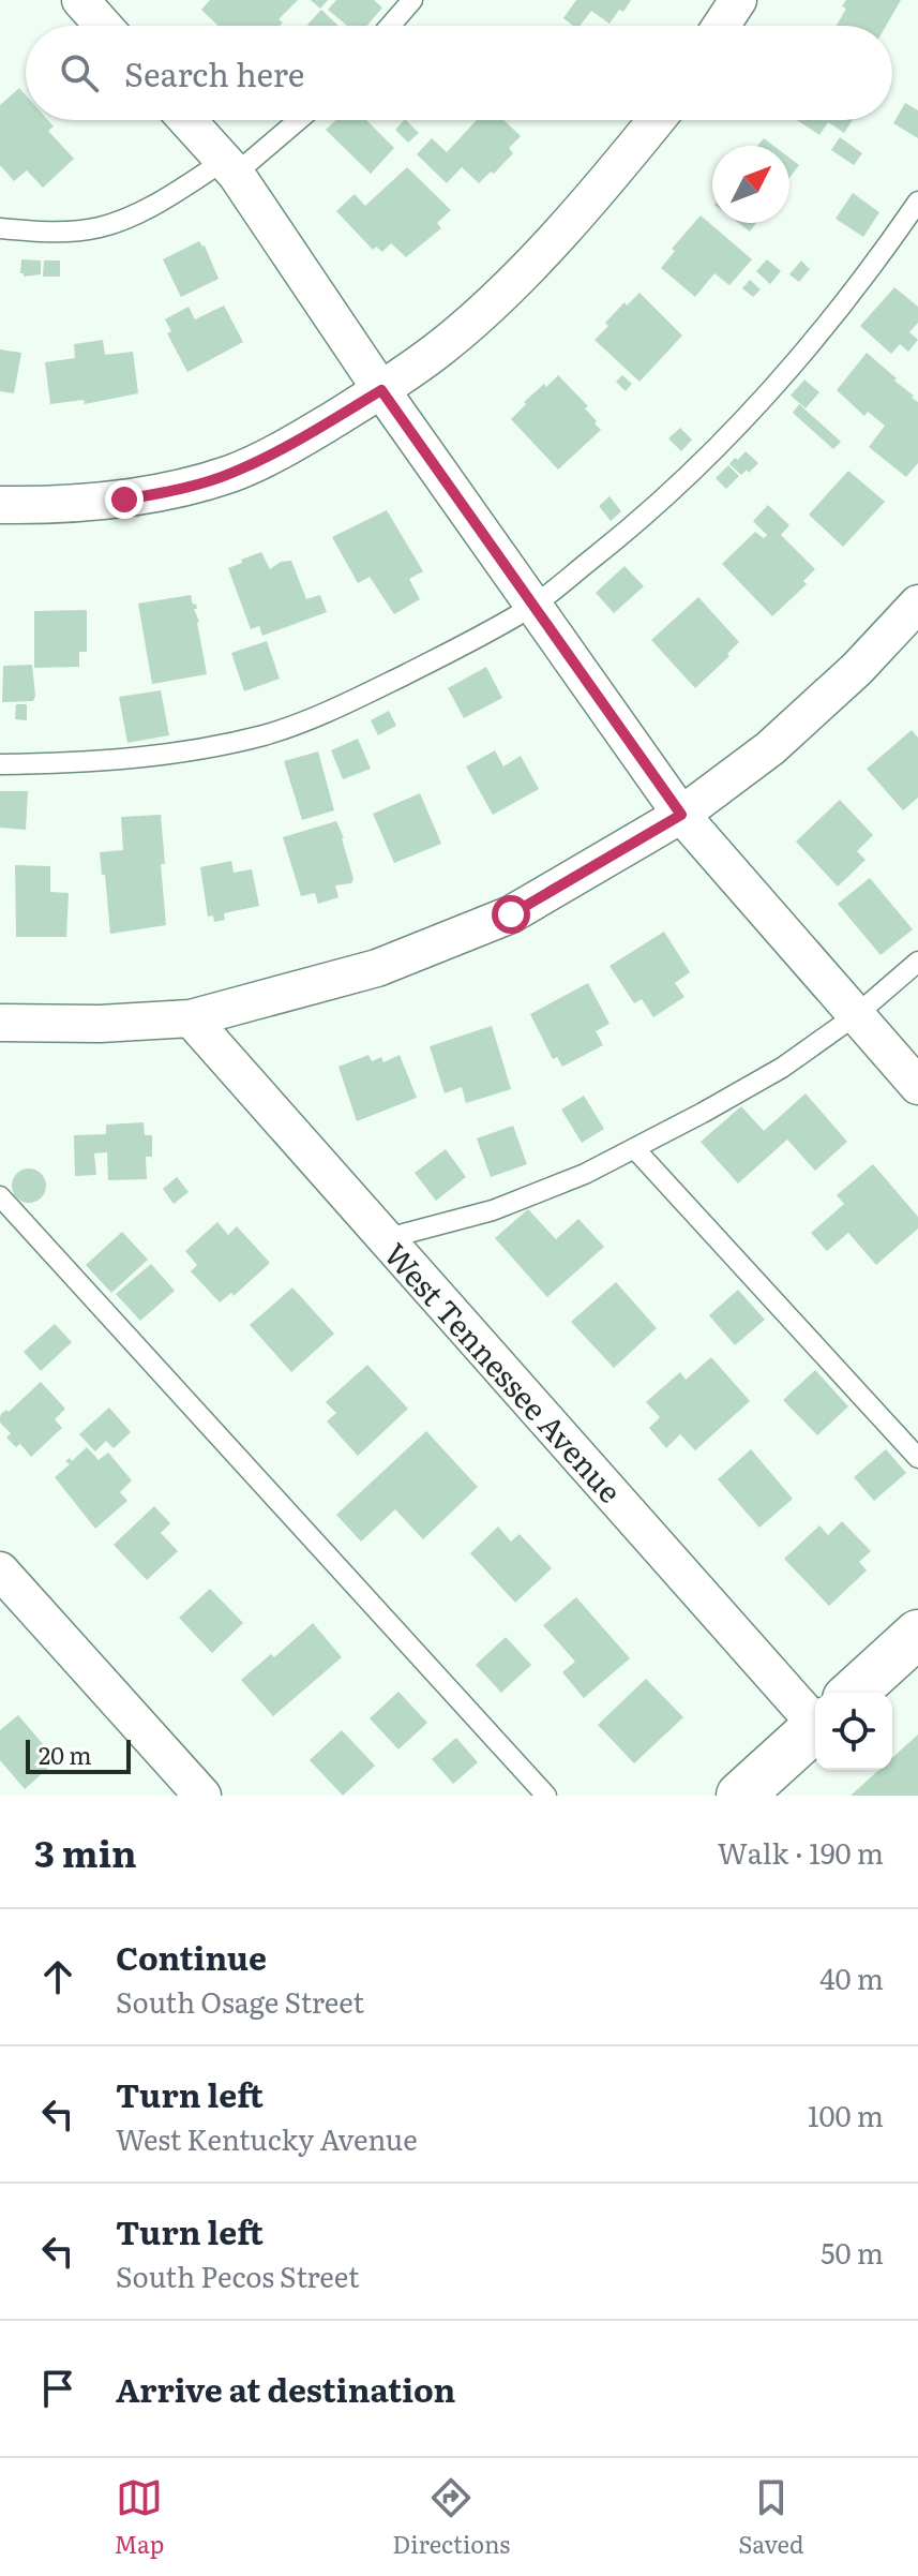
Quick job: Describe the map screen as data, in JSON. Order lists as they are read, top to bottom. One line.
{"streets":{"street":["West Tennessee Avenue"]},"scale_bar":"20 m","north":"top right","page":{"search":"Search here","scale":"20 m","heading":["3 min","Walk · 190 m"],"list":[["Continue","South Osage Street","40 m"],["Turn left","West Kentucky Avenue","100 m"],["Turn left","South Pecos Street","50 m"],"Arrive at destination"],"nav":["Map","Directions","Saved"]}}
